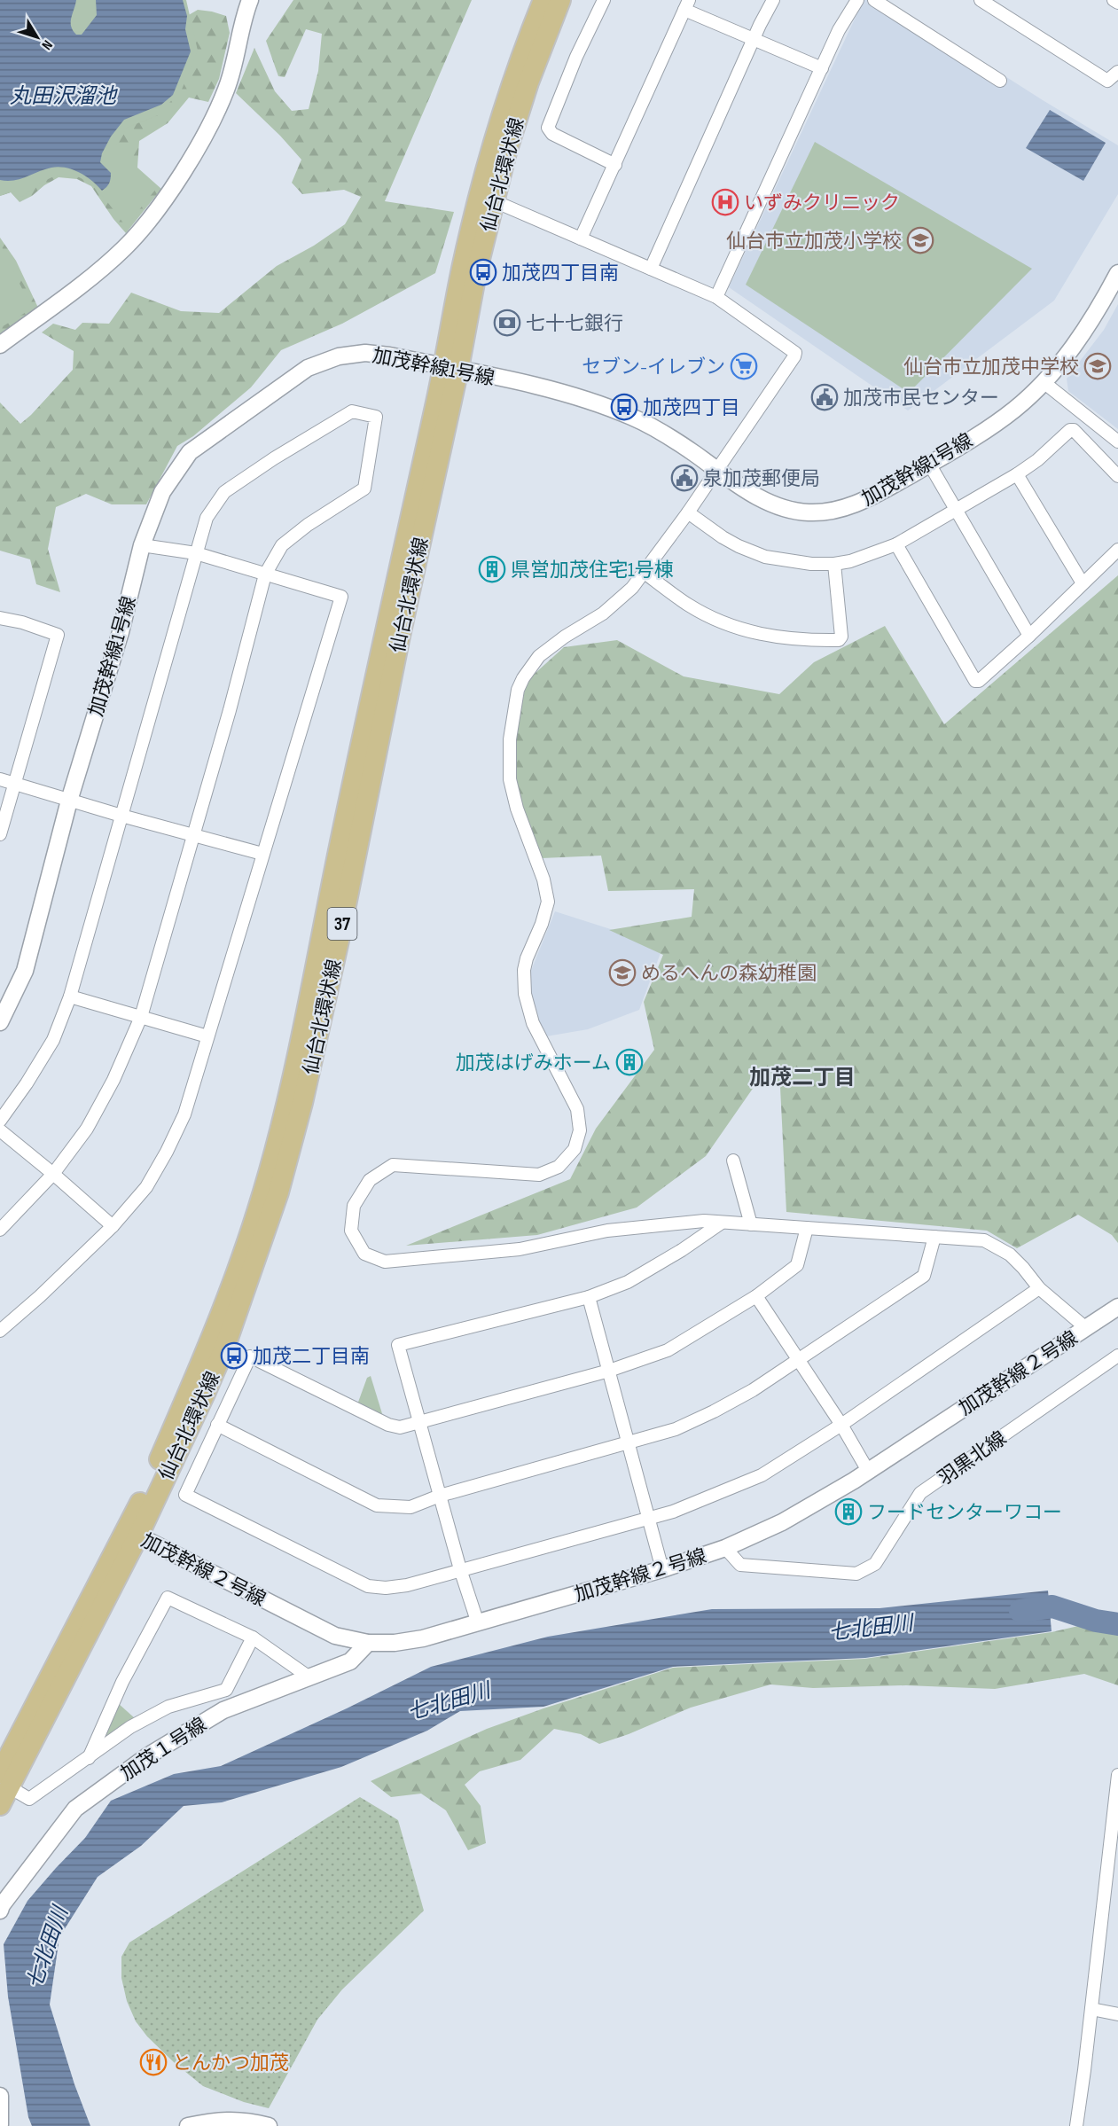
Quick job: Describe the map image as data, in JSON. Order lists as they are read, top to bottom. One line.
{"streets":{"main road":["仙台北環状線","37"],"street":["加茂幹線1号線","加茂幹線２号線","羽黒北線","加茂１号線"]},"crossings":[["仙台北環状線","加茂幹線1号線"],["仙台北環状線","加茂幹線２号線"],["加茂幹線２号線","羽黒北線"],["加茂幹線２号線","加茂１号線"]],"districts":["加茂二丁目"],"water":["丸田沢溜池","七北田川"],"places":{"hospital":["いずみクリニック"],"school or university":["仙台市立加茂小学校","仙台市立加茂中学校","めるへんの森幼稚園"],"bus stop":["加茂四丁目南","加茂四丁目","加茂二丁目南"],"bank":["七十七銀行"],"supermarket":["セブン-イレブン"],"public building":["加茂市民センター","泉加茂郵便局"],"building":["県営加茂住宅1号棟","加茂はげみホーム","フードセンターワコー"],"restaurant":["とんかつ加茂"]},"north":"bottom right"}
